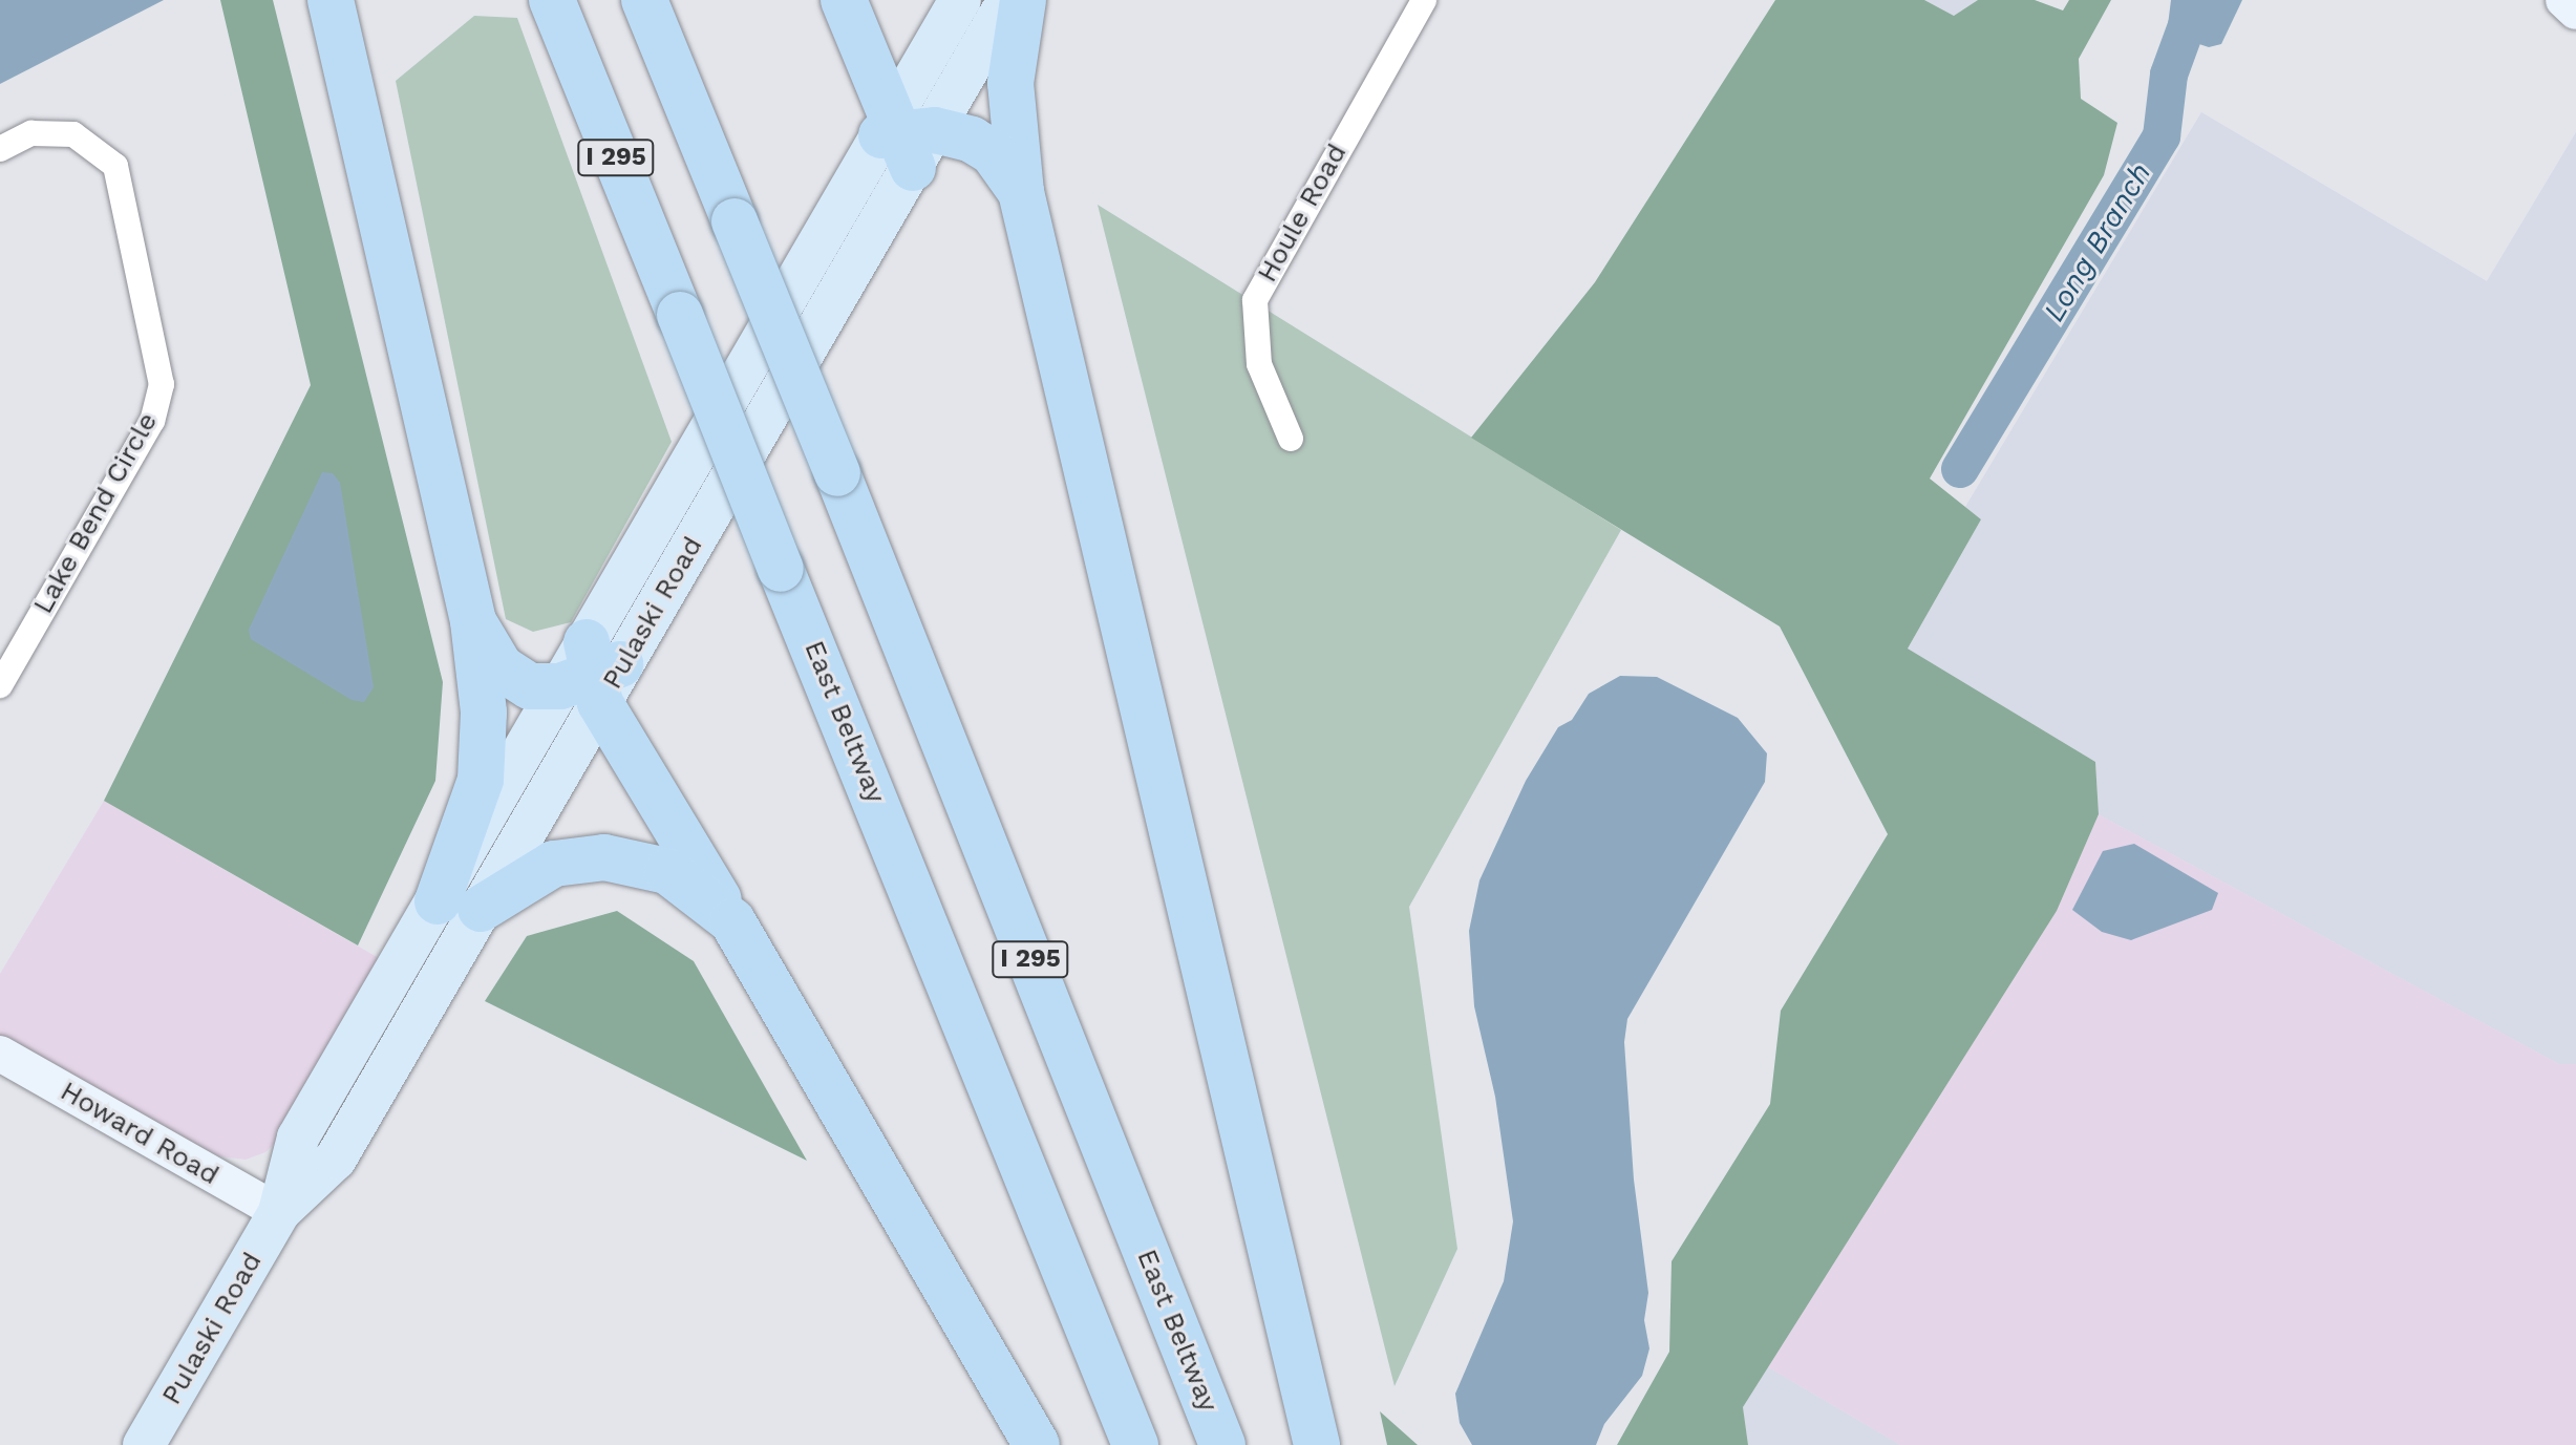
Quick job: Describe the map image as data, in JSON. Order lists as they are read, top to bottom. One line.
{"streets":{"highway":["I 295","East Beltway"],"main road":["Pulaski Road"],"street":["Houle Road","Lake Bend Circle","Howard Road"]},"crossings":[["Pulaski Road","Howard Road"]],"water":["Long Branch"]}
